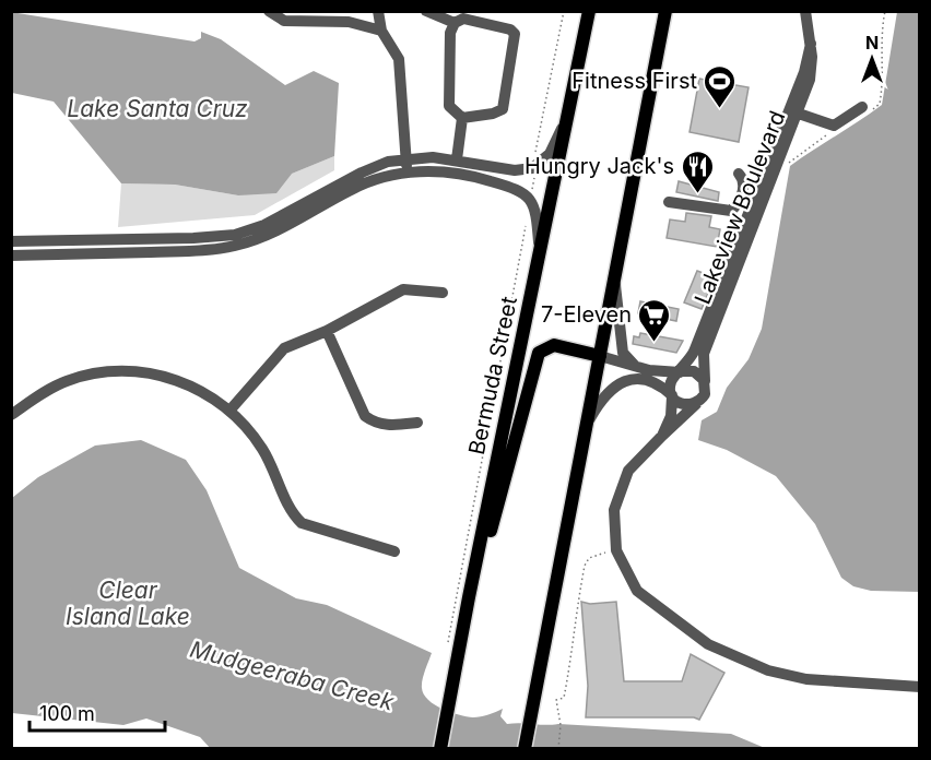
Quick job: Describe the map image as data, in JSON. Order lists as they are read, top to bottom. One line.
{"streets":{"main road":["Bermuda Street"],"street":["Lakeview Boulevard"]},"water":["Lake Santa Cruz","Clear Island Lake","Mudgeeraba Creek"],"places":{"sports":["Fitness First"],"restaurant":["Hungry Jack's"],"supermarket":["7-Eleven"]},"scale_bar":"100 m","north":"top"}
